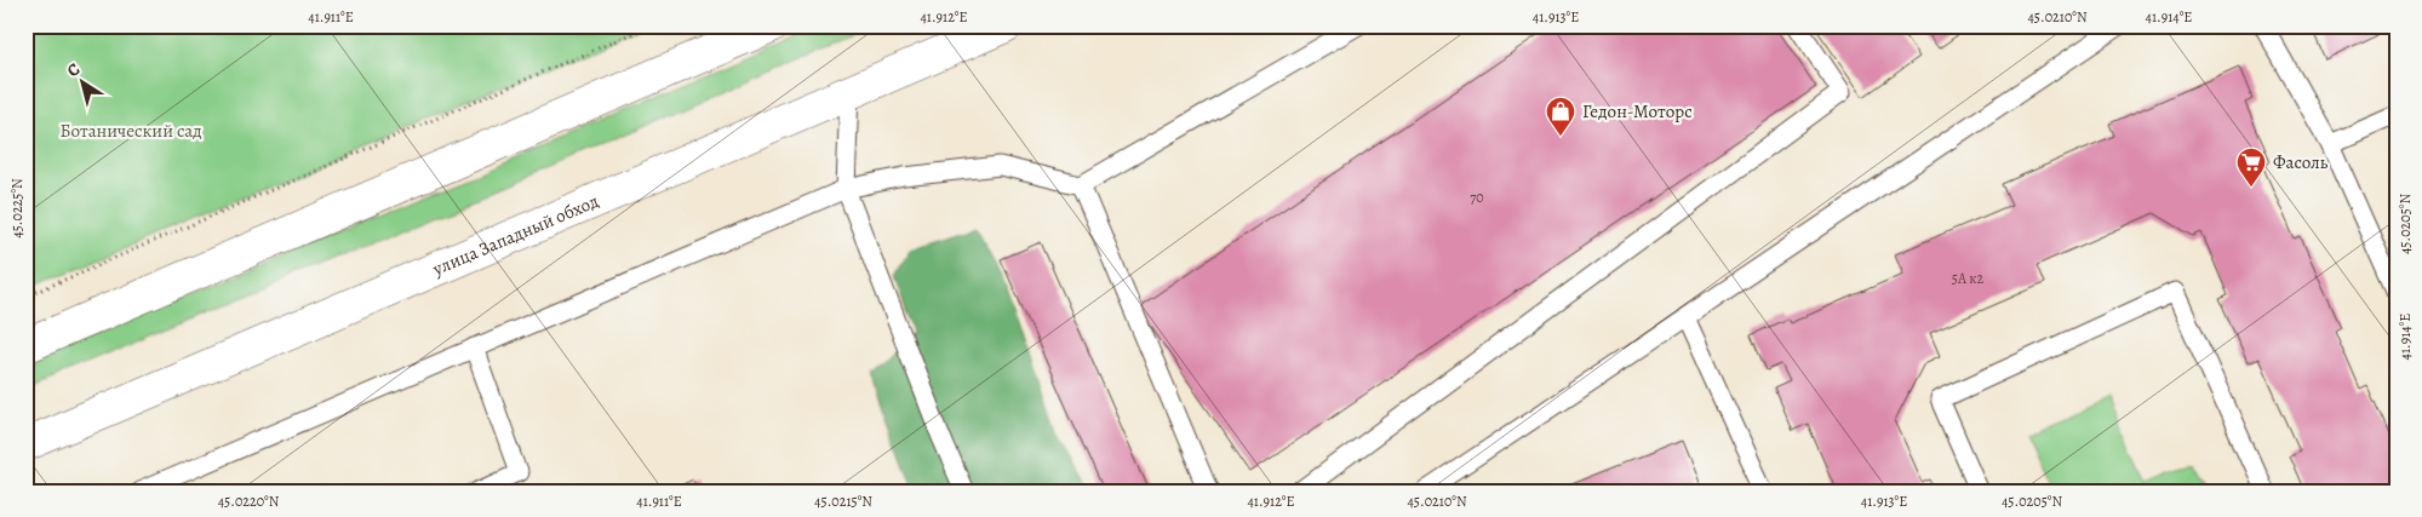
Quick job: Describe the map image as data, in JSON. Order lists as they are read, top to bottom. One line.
{"streets":{"main road":["улица Западный обход"]},"parks":["Ботанический сад"],"places":{"shop":["Гедон-Моторс"],"supermarket":["Фасоль"]},"house_numbers":["70","5А к2"],"north":"top left","coordinates":["41.911°E","41.912°E","41.913°E","45.0210°N","41.914°E","45.0225°N","45.0205°N","45.0220°N","45.0215°N"]}
